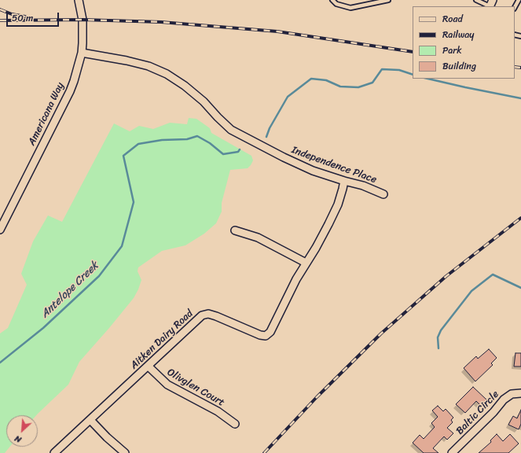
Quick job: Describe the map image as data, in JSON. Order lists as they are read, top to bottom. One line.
{"streets":{"street":["Americana Way","Independence Place","Aitken Dairy Road","Olivglen Court","Baltic Circle"]},"crossings":[["Americana Way","Independence Place"],["Independence Place","Aitken Dairy Road"],["Aitken Dairy Road","Olivglen Court"]],"water":["Antelope Creek"],"legend":["Road","Railway","Park","Building"],"scale_bar":"50 m","north":"bottom left"}
